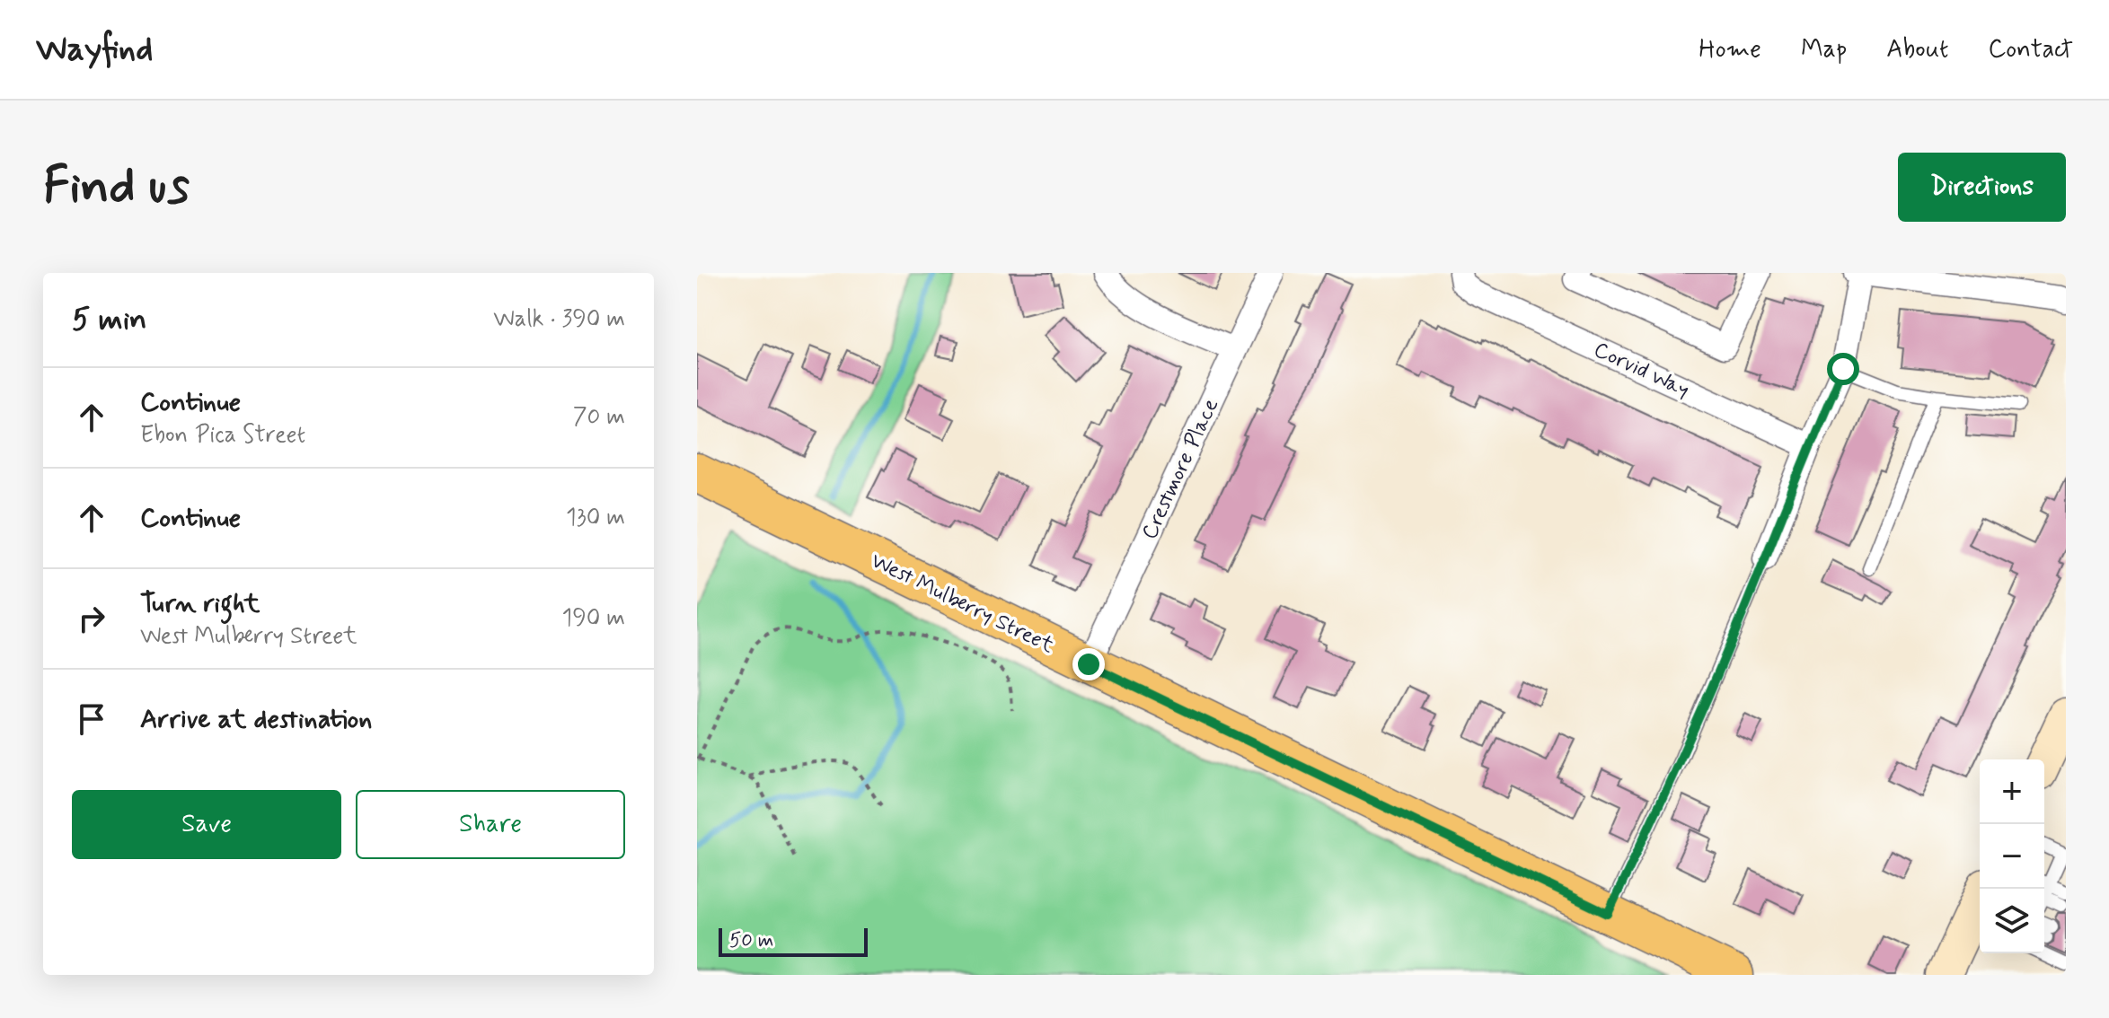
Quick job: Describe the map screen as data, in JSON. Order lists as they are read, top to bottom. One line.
{"streets":{"main road":["West Mulberry Street"],"street":["Corvid Way","Crestmore Place"]},"crossings":[["Crestmore Place","West Mulberry Street"]],"scale_bar":"50 m","page":{"header":"Wayfind","nav":["Home","Map","About","Contact"],"buttons":["Directions",["Save","Share"]],"title":"Find us","heading":["5 min","Walk · 390 m"],"list":[["Continue","Ebon Pica Street","70 m"],["Continue","130 m"],["Turn right","West Mulberry Street","190 m"],"Arrive at destination"],"map_buttons":["+","−"],"scale":"50 m"}}
